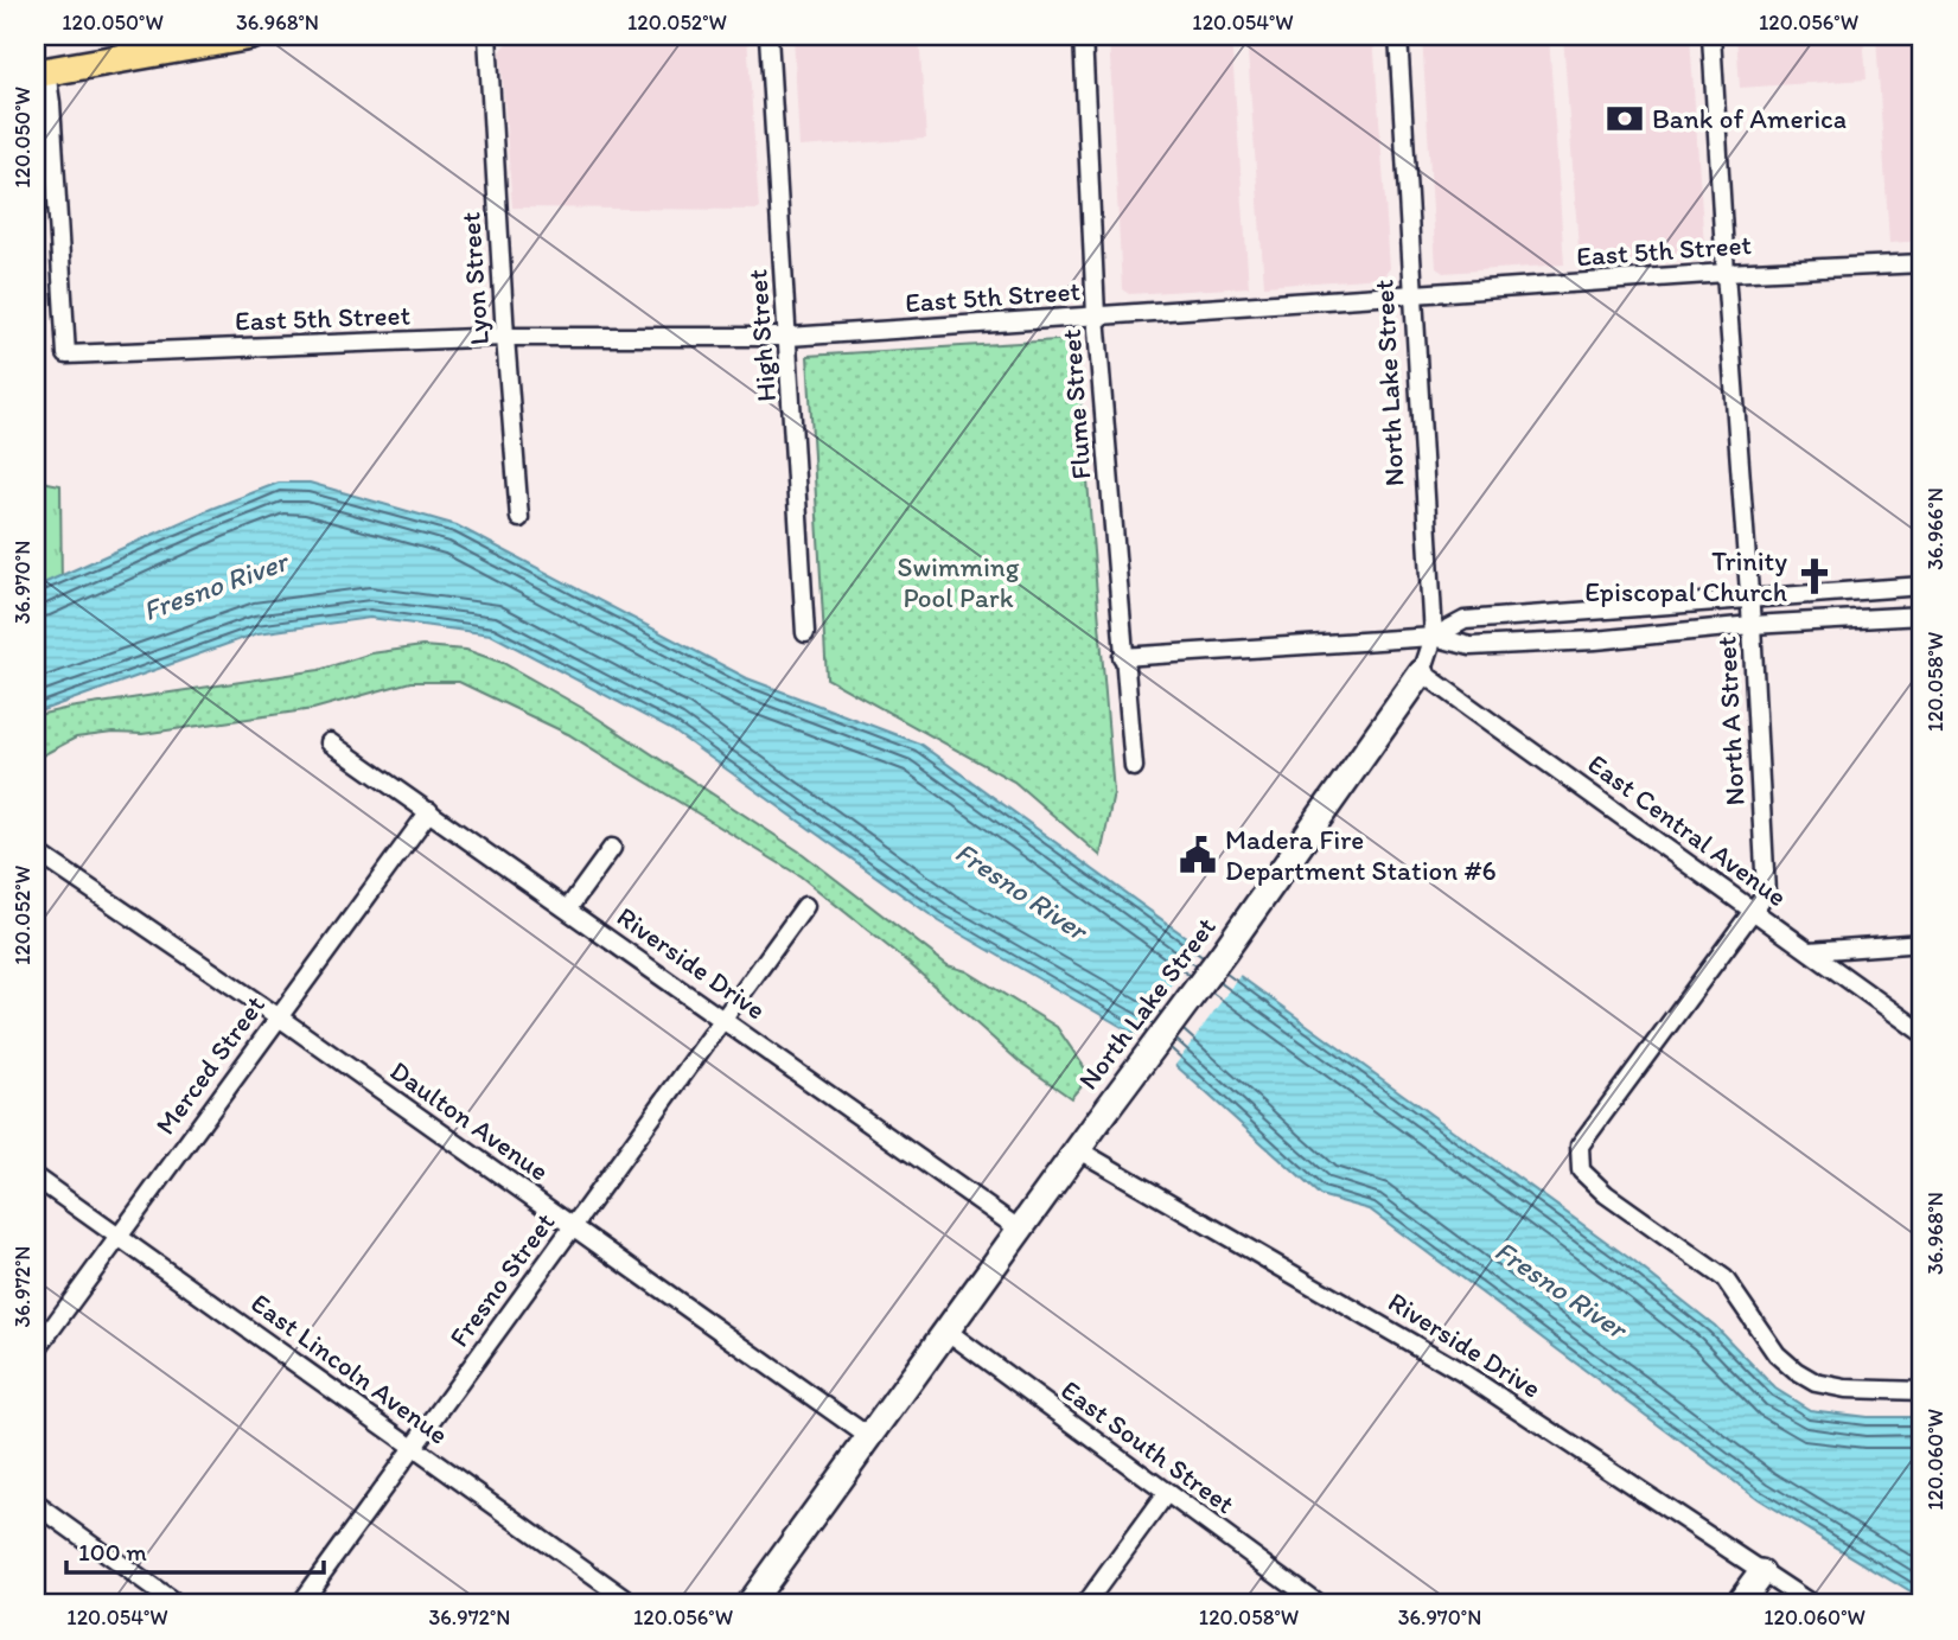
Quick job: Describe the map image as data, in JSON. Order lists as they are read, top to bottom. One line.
{"streets":{"street":["East 5th Street","Lyon Street","High Street","North Lake Street","Flume Street","North A Street","East Central Avenue","Riverside Drive","Merced Street","Daulton Avenue","Fresno Street","East Lincoln Avenue","East South Street"]},"crossings":[["East 5th Street","Lyon Street"],["East 5th Street","High Street"],["East 5th Street","North Lake Street"],["East 5th Street","Flume Street"],["East 5th Street","North A Street"],["North Lake Street","East Central Avenue"],["North Lake Street","Riverside Drive"],["North Lake Street","Daulton Avenue"],["North Lake Street","East South Street"],["North A Street","East Central Avenue"],["Riverside Drive","Merced Street"],["Riverside Drive","Fresno Street"],["Merced Street","Daulton Avenue"],["Merced Street","East Lincoln Avenue"],["Daulton Avenue","Fresno Street"],["Fresno Street","East Lincoln Avenue"]],"water":["Fresno River"],"parks":["Swimming Pool Park"],"places":{"bank":["Bank of America"],"church":["Trinity Episcopal Church"],"public building":["Madera Fire Department Station #6"]},"scale_bar":"100 m","coordinates":["120.050°W","36.968°N","120.052°W","120.054°W","120.056°W","36.966°N","36.970°N","120.058°W","36.972°N","120.060°W"]}
